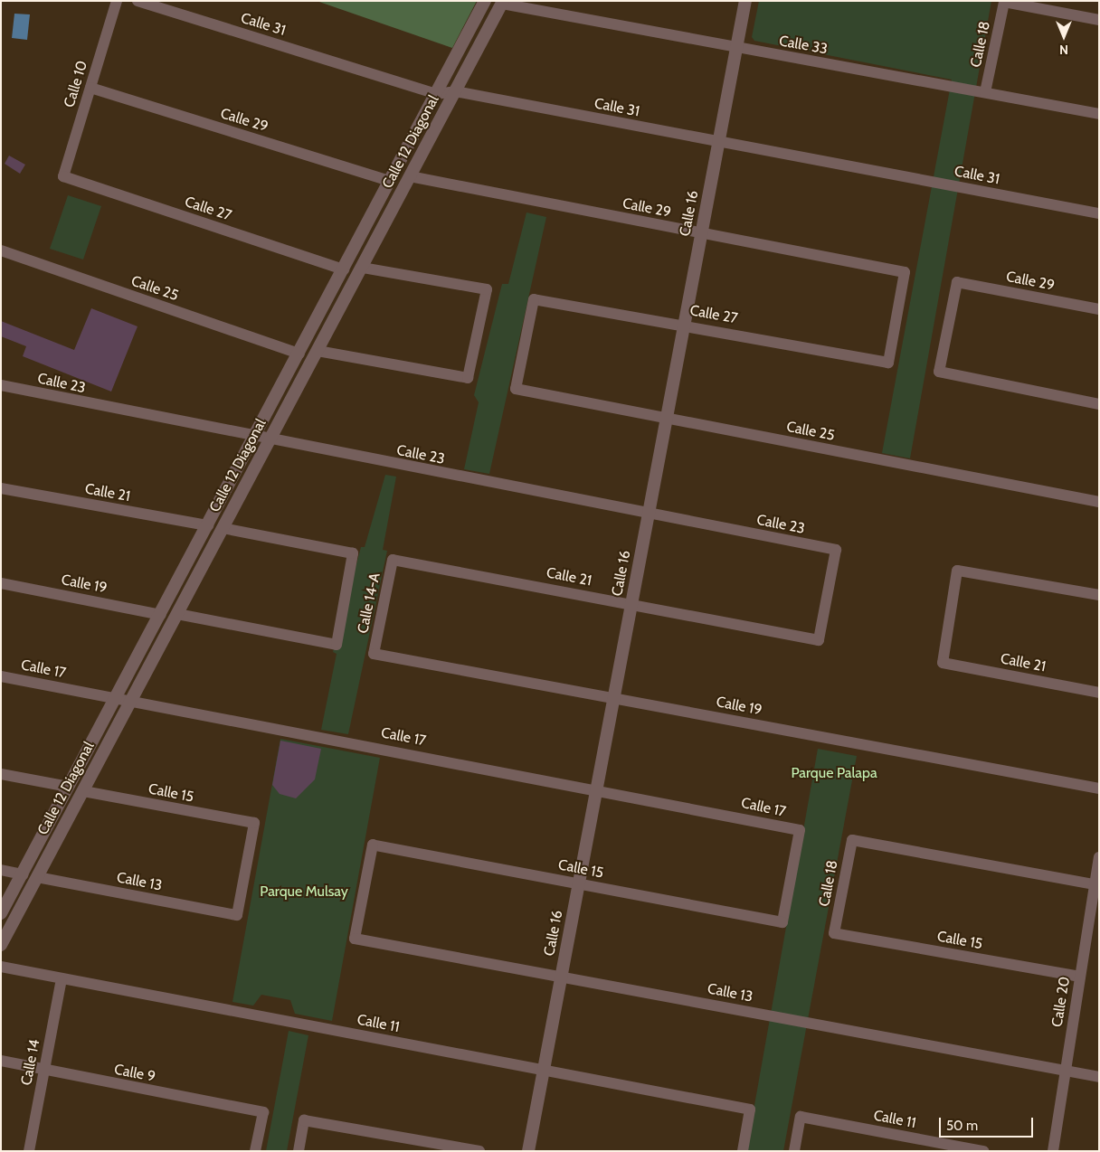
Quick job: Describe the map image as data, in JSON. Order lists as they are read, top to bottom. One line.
{"streets":{"street":["Calle 31","Calle 18","Calle 33","Calle 10","Calle 29","Calle 12 Diagonal","Calle 27","Calle 16","Calle 25","Calle 23","Calle 21","Calle 19","Calle 14-A","Calle 17","Calle 15","Calle 13","Calle 20","Calle 11","Calle 14","Calle 9"]},"crossings":[["Calle 31","Calle 12 Diagonal"],["Calle 31","Calle 16"],["Calle 18","Calle 33"],["Calle 18","Calle 15"],["Calle 18","Calle 20"],["Calle 33","Calle 12 Diagonal"],["Calle 33","Calle 16"],["Calle 10","Calle 29"],["Calle 10","Calle 27"],["Calle 29","Calle 12 Diagonal"],["Calle 29","Calle 27"],["Calle 29","Calle 16"],["Calle 12 Diagonal","Calle 27"],["Calle 12 Diagonal","Calle 25"],["Calle 12 Diagonal","Calle 23"],["Calle 12 Diagonal","Calle 21"],["Calle 12 Diagonal","Calle 19"],["Calle 12 Diagonal","Calle 14-A"],["Calle 12 Diagonal","Calle 17"],["Calle 12 Diagonal","Calle 15"],["Calle 12 Diagonal","Calle 13"],["Calle 27","Calle 16"],["Calle 27","Calle 25"],["Calle 16","Calle 25"],["Calle 16","Calle 23"],["Calle 16","Calle 21"],["Calle 16","Calle 19"],["Calle 16","Calle 17"],["Calle 16","Calle 15"],["Calle 16","Calle 13"],["Calle 16","Calle 11"],["Calle 23","Calle 21"],["Calle 21","Calle 14-A"],["Calle 19","Calle 14-A"],["Calle 17","Calle 15"],["Calle 15","Calle 13"],["Calle 15","Calle 20"],["Calle 13","Calle 20"],["Calle 11","Calle 14"],["Calle 14","Calle 9"]],"parks":["Parque Palapa","Parque Mulsay"],"scale_bar":"50 m","north":"bottom"}
